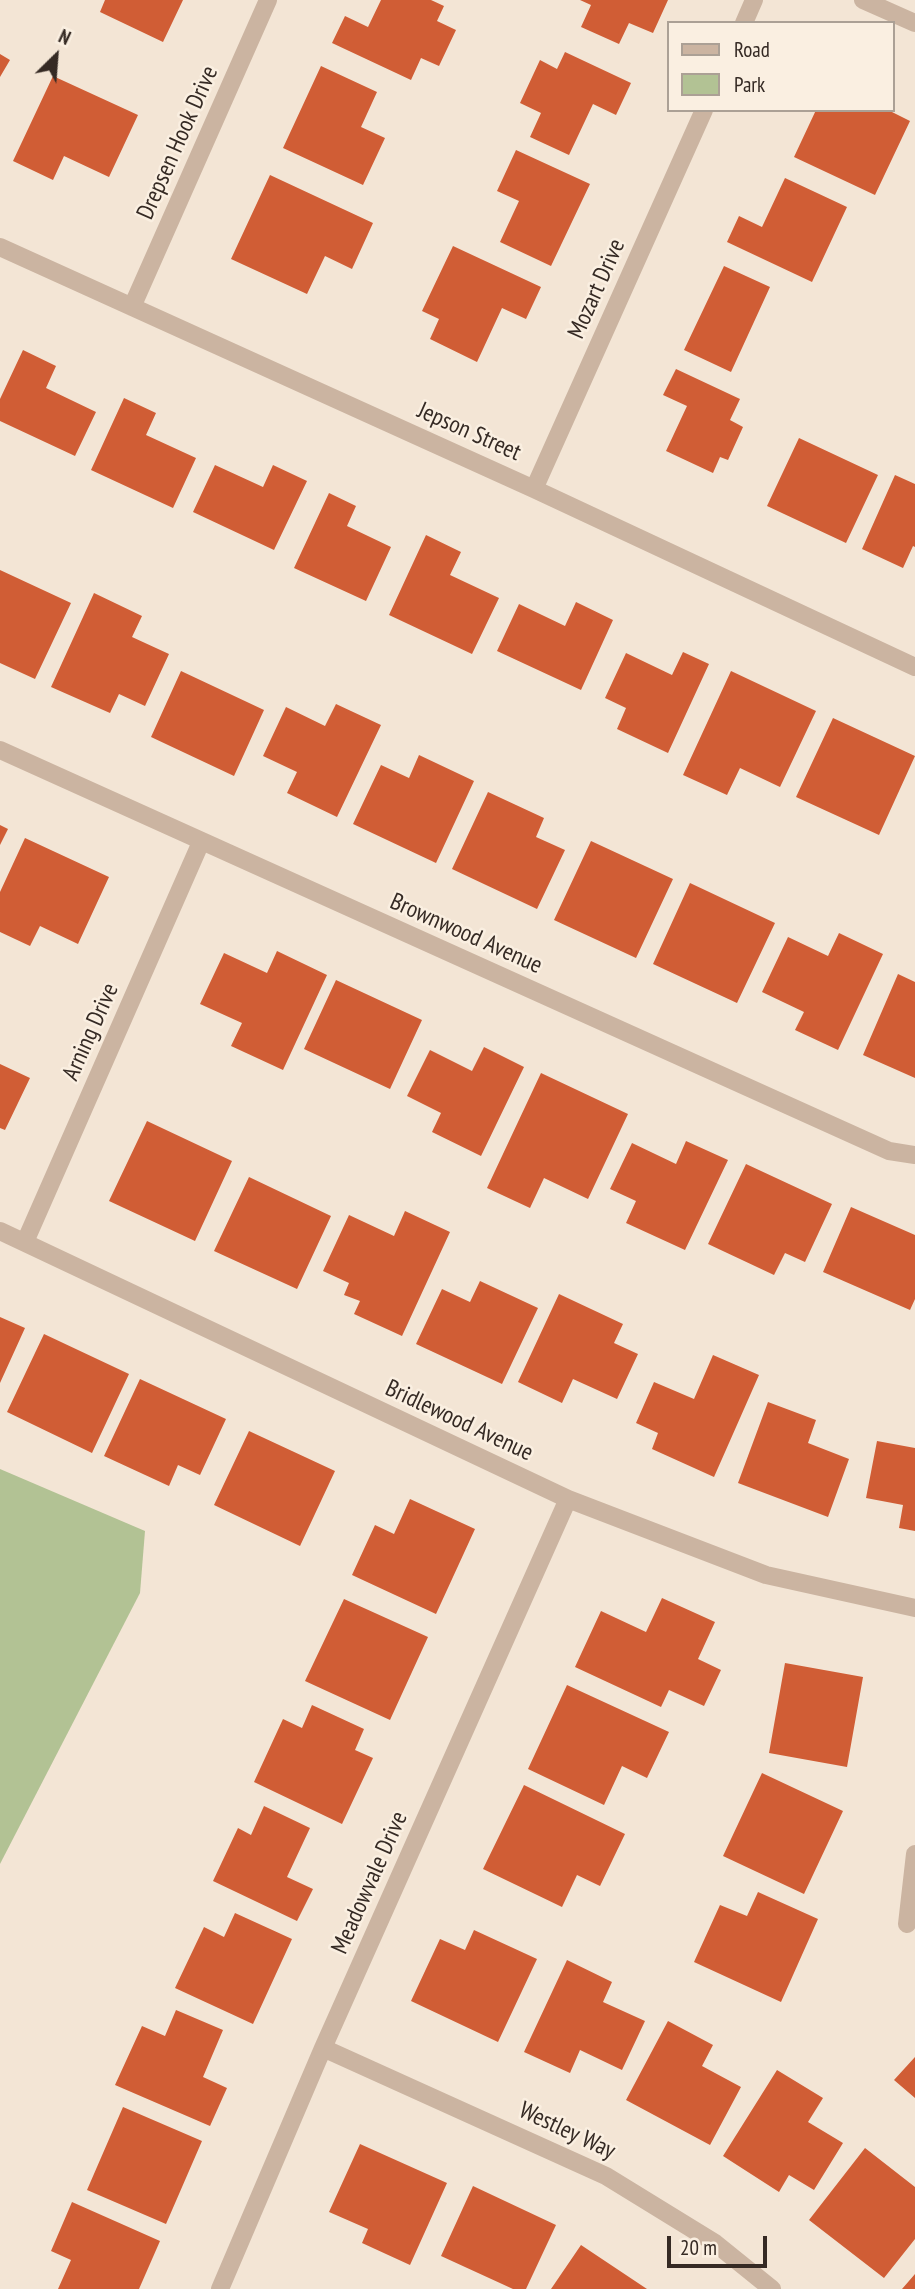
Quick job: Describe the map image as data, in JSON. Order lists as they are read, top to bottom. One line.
{"streets":{"street":["Drepsen Hook Drive","Mozart Drive","Jepson Street","Brownwood Avenue","Arning Drive","Bridlewood Avenue","Meadowvale Drive","Westley Way"]},"crossings":[["Drepsen Hook Drive","Jepson Street"],["Mozart Drive","Jepson Street"],["Brownwood Avenue","Arning Drive"],["Arning Drive","Bridlewood Avenue"],["Bridlewood Avenue","Meadowvale Drive"],["Meadowvale Drive","Westley Way"]],"legend":["Road","Park"],"scale_bar":"20 m","north":"top right"}
